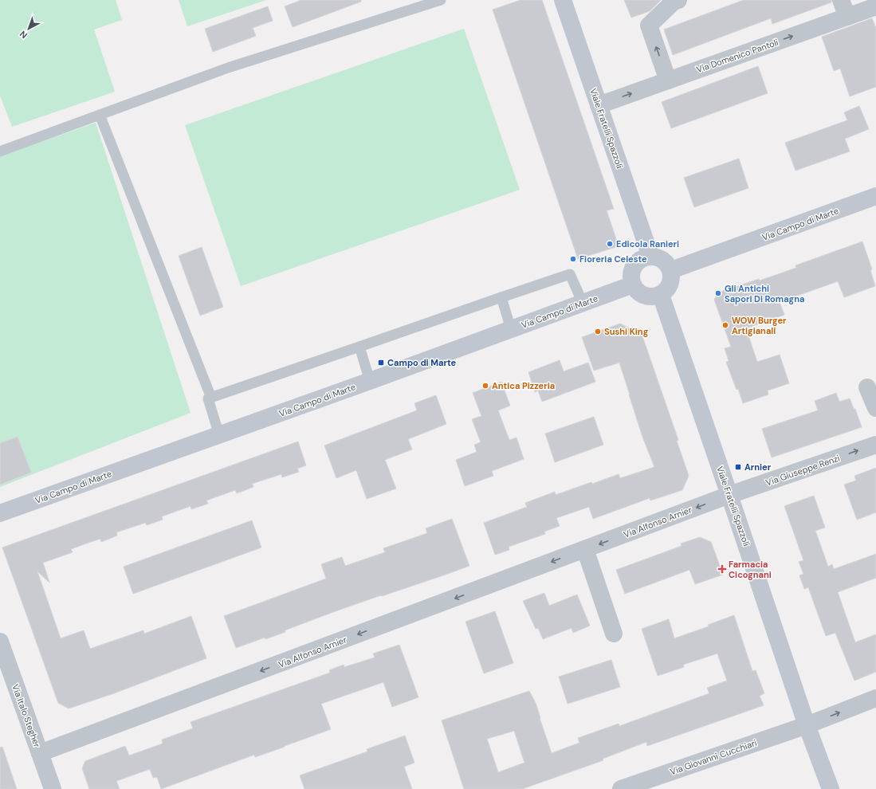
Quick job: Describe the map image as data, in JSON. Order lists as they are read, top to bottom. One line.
{"streets":{"main road":["Viale Fratelli Spazzoli","Via Campo di Marte"],"street":["Via Domenico Pantoli","Via Giuseppe Renzi","Via Alfonso Arnier","Via Italo Stegher","Via Giovanni Cucchiari"]},"crossings":[["Via Domenico Pantoli","Viale Fratelli Spazzoli"],["Viale Fratelli Spazzoli","Via Campo di Marte"],["Viale Fratelli Spazzoli","Via Giuseppe Renzi"],["Viale Fratelli Spazzoli","Via Alfonso Arnier"],["Viale Fratelli Spazzoli","Via Giovanni Cucchiari"],["Via Giuseppe Renzi","Via Alfonso Arnier"],["Via Alfonso Arnier","Via Italo Stegher"]],"one_way":["Via Domenico Pantoli","Via Giuseppe Renzi","Via Alfonso Arnier"],"places":{"other":["Edicola Ranieri","Fioreria Celeste","Gli Antichi Sapori Di Romagna","WOW Burger Artigianali","Sushi King","Antica Pizzeria"],"transit":["Campo di Marte","Arnier"],"health":["Farmacia Cicognani"]},"north":"bottom left"}
